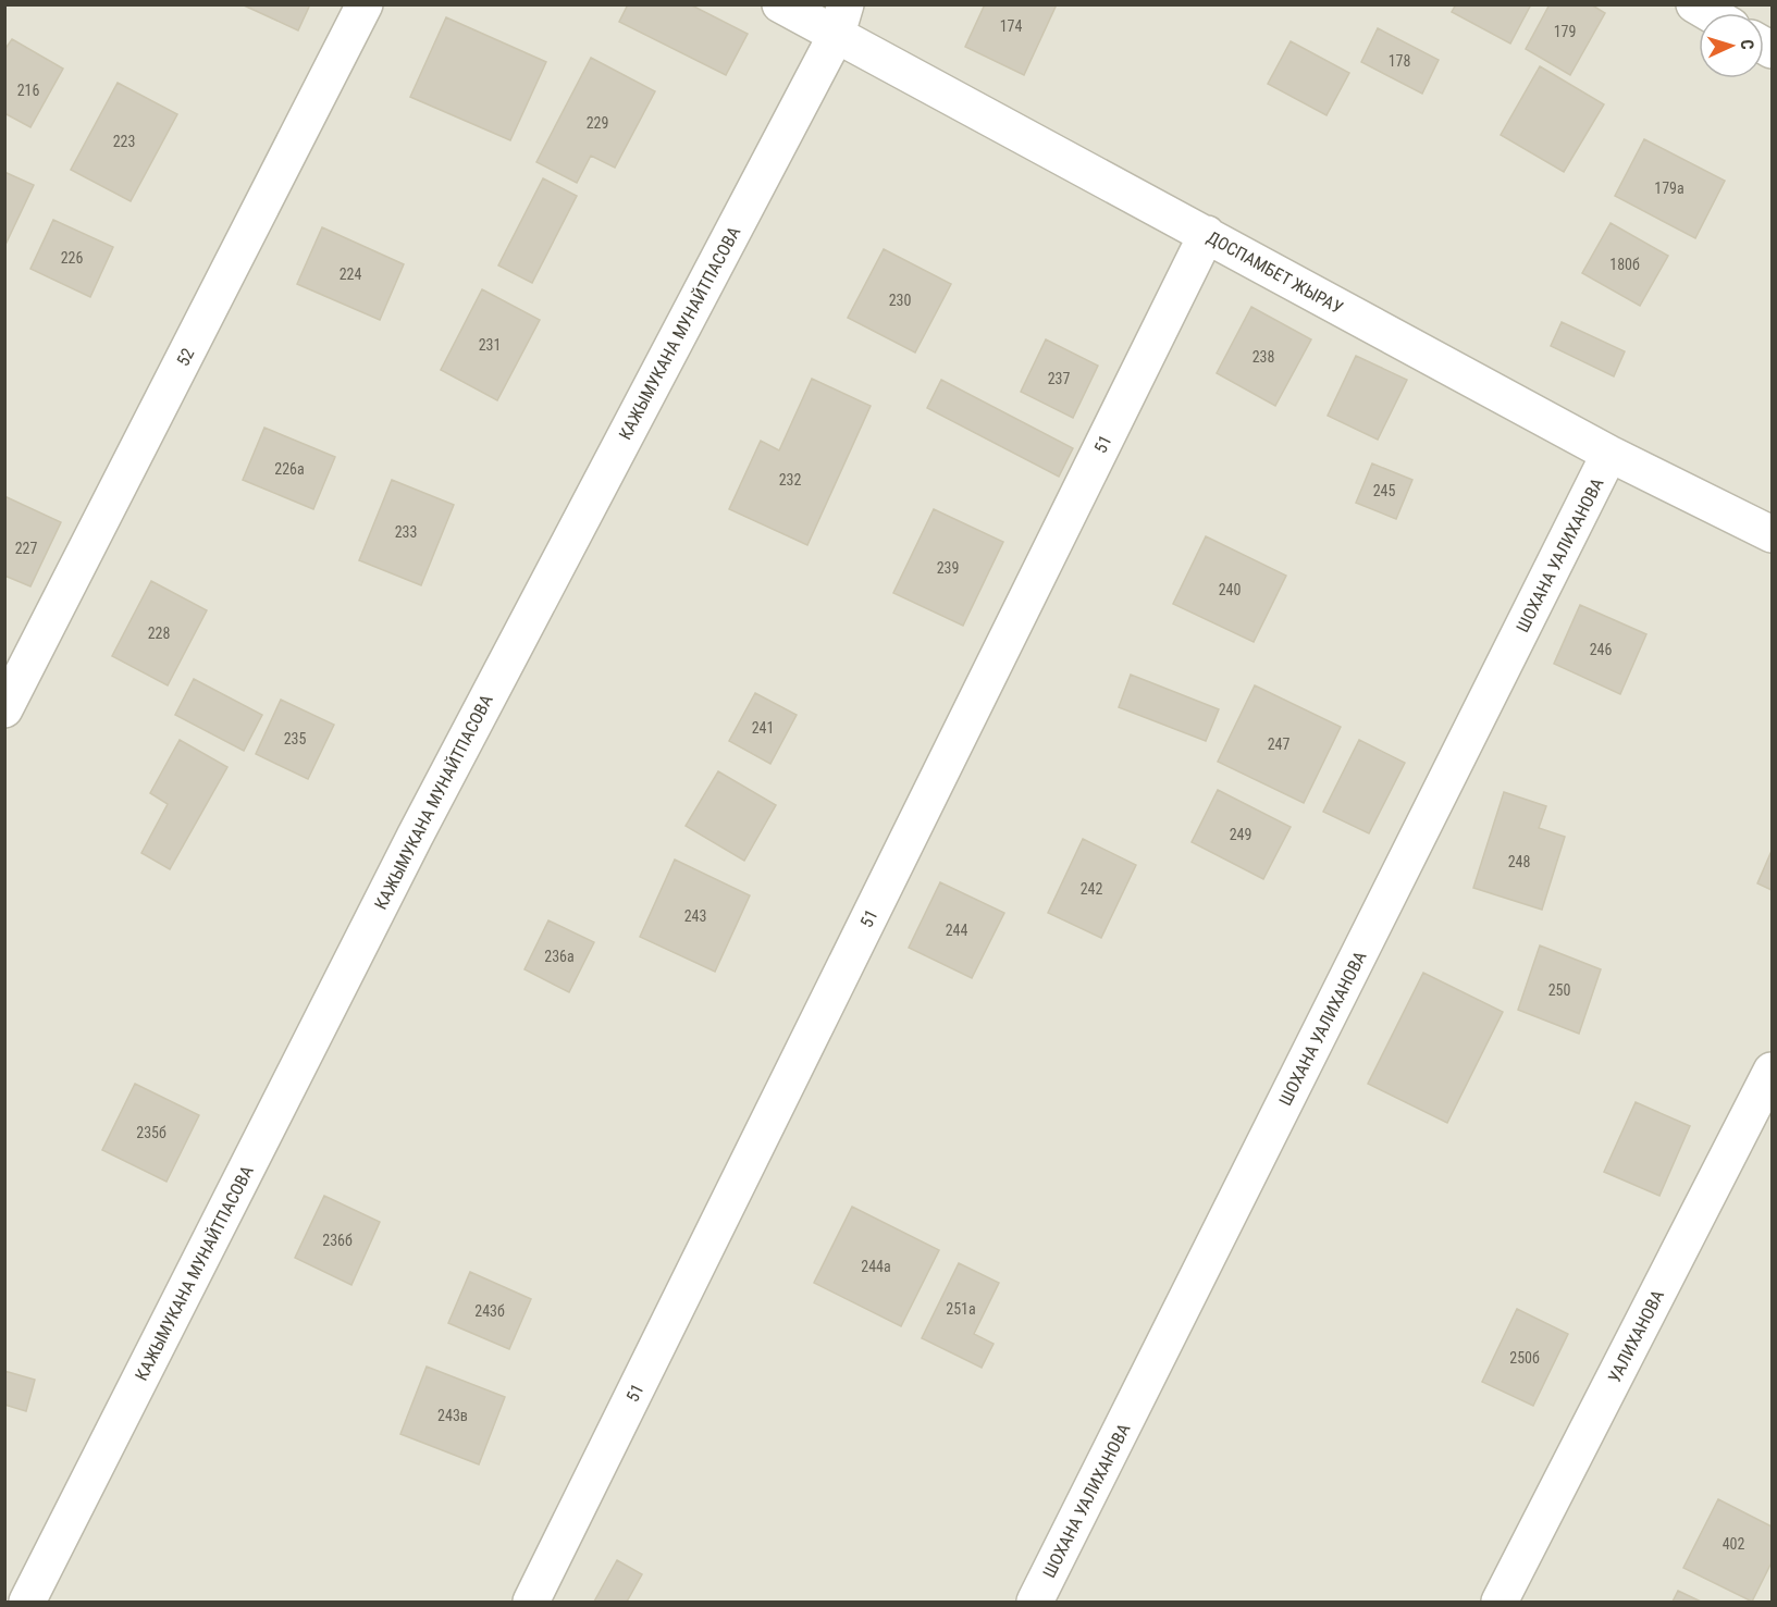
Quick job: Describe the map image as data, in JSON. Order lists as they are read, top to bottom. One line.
{"streets":{"street":["ДОСПАМБЕТ ЖЫРАУ","КАЖЫМУКАНА МУНАЙТПАСОВА","52","51","ШОХАНА УАЛИХАНОВА","УАЛИХАНОВА"]},"crossings":[["ДОСПАМБЕТ ЖЫРАУ","КАЖЫМУКАНА МУНАЙТПАСОВА"],["ДОСПАМБЕТ ЖЫРАУ","51"],["ДОСПАМБЕТ ЖЫРАУ","ШОХАНА УАЛИХАНОВА"]],"house_numbers":["174","179","178","216","229","223","179а","226","180б","224","230","231","238","237","226а","232","245","233","227","239","240","228","246","241","235","247","249","248","242","243","244","236а","250","235б","236б","244а","251а","243б","250б","243в","402"],"north":"right"}
